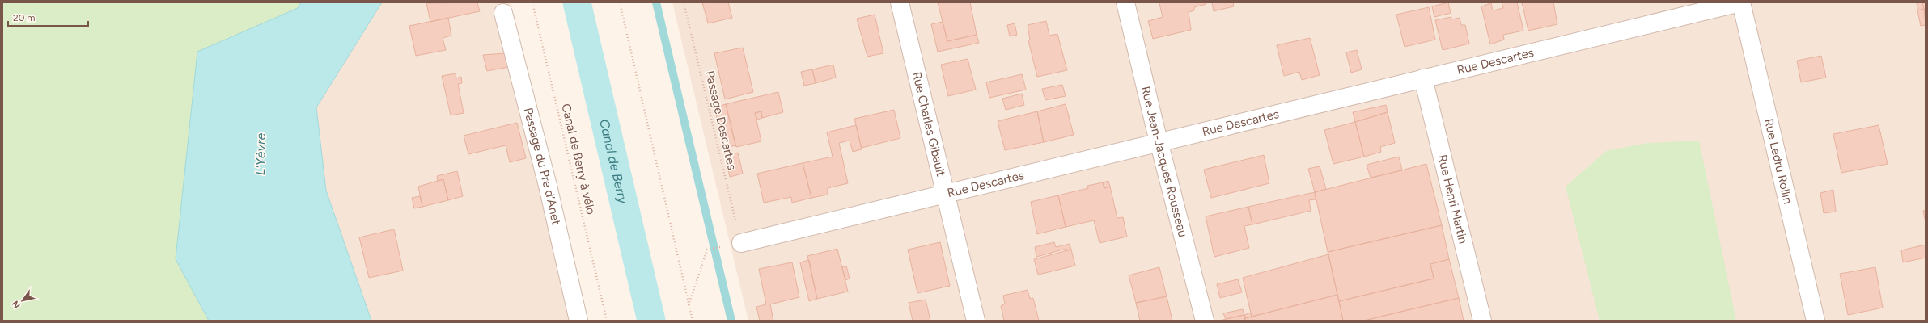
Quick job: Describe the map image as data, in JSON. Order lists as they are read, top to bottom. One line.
{"streets":{"street":["Rue Descartes","Rue Charles Gibault","Rue Jean-Jacques Rousseau","Rue Ledru Rollin","Passage du Pre d’Anet","Rue Henri Martin"],"path":["Passage Descartes","Canal de Berry à vélo"]},"crossings":[["Rue Descartes","Passage Descartes"],["Rue Descartes","Rue Charles Gibault"],["Rue Descartes","Rue Jean-Jacques Rousseau"],["Rue Descartes","Rue Ledru Rollin"],["Rue Descartes","Rue Henri Martin"]],"water":["L'Yèvre","Canal de Berry"],"scale_bar":"20 m","north":"bottom left"}
